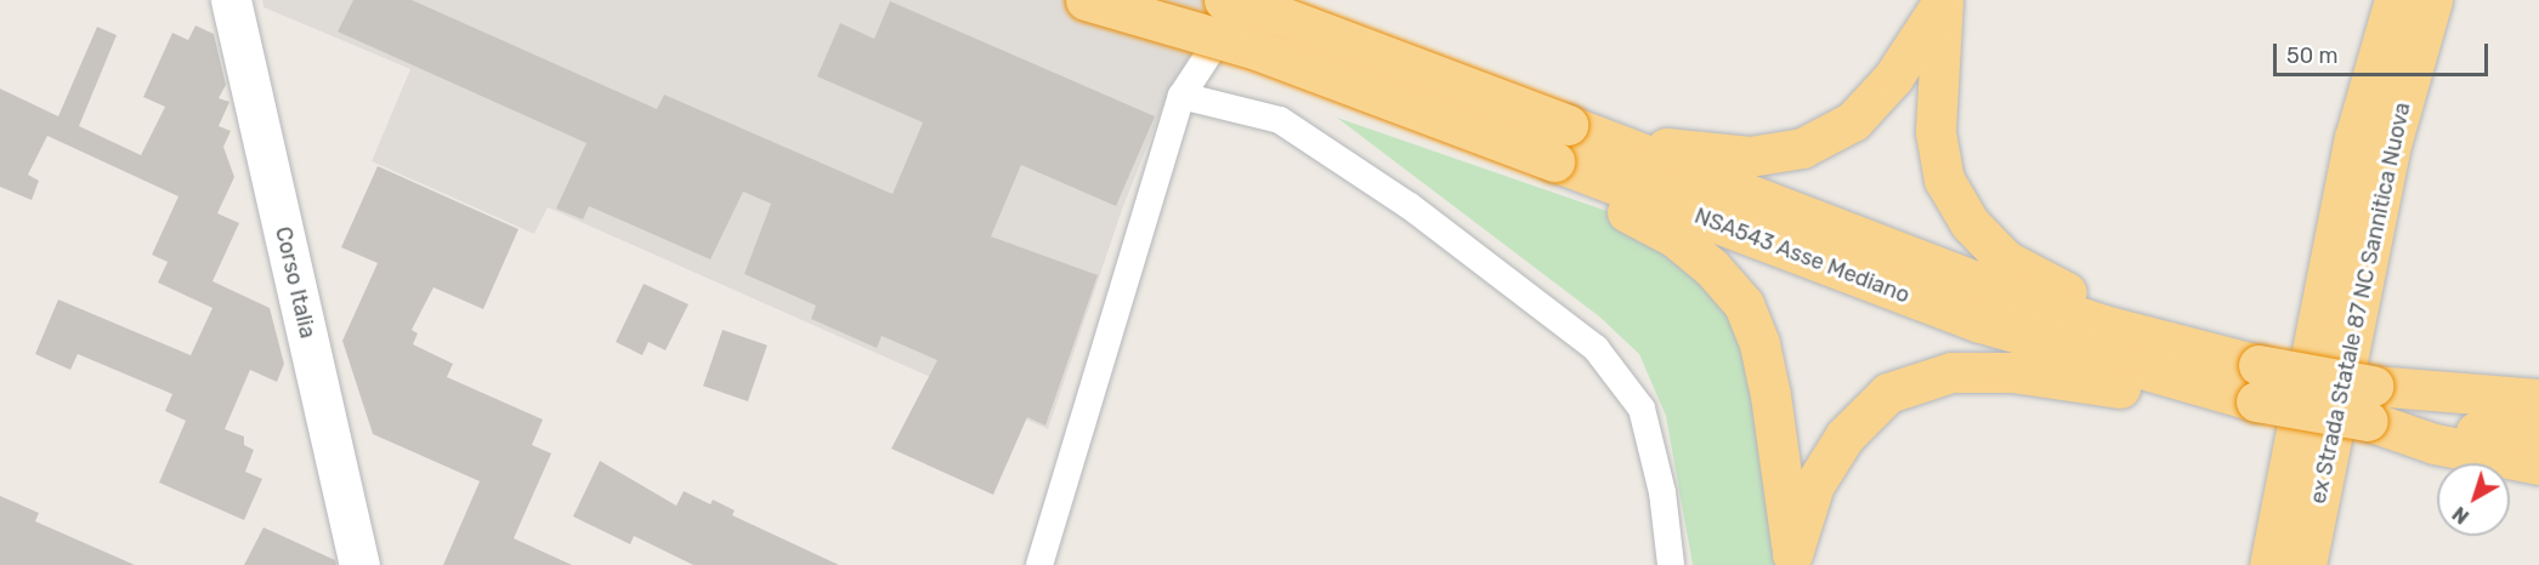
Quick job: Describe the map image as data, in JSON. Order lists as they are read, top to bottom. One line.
{"streets":{"highway":["NSA543 Asse Mediano","ex Strada Statale 87 NC Sannitica Nuova"],"street":["Corso Italia"]},"scale_bar":"50 m","north":"bottom left"}
